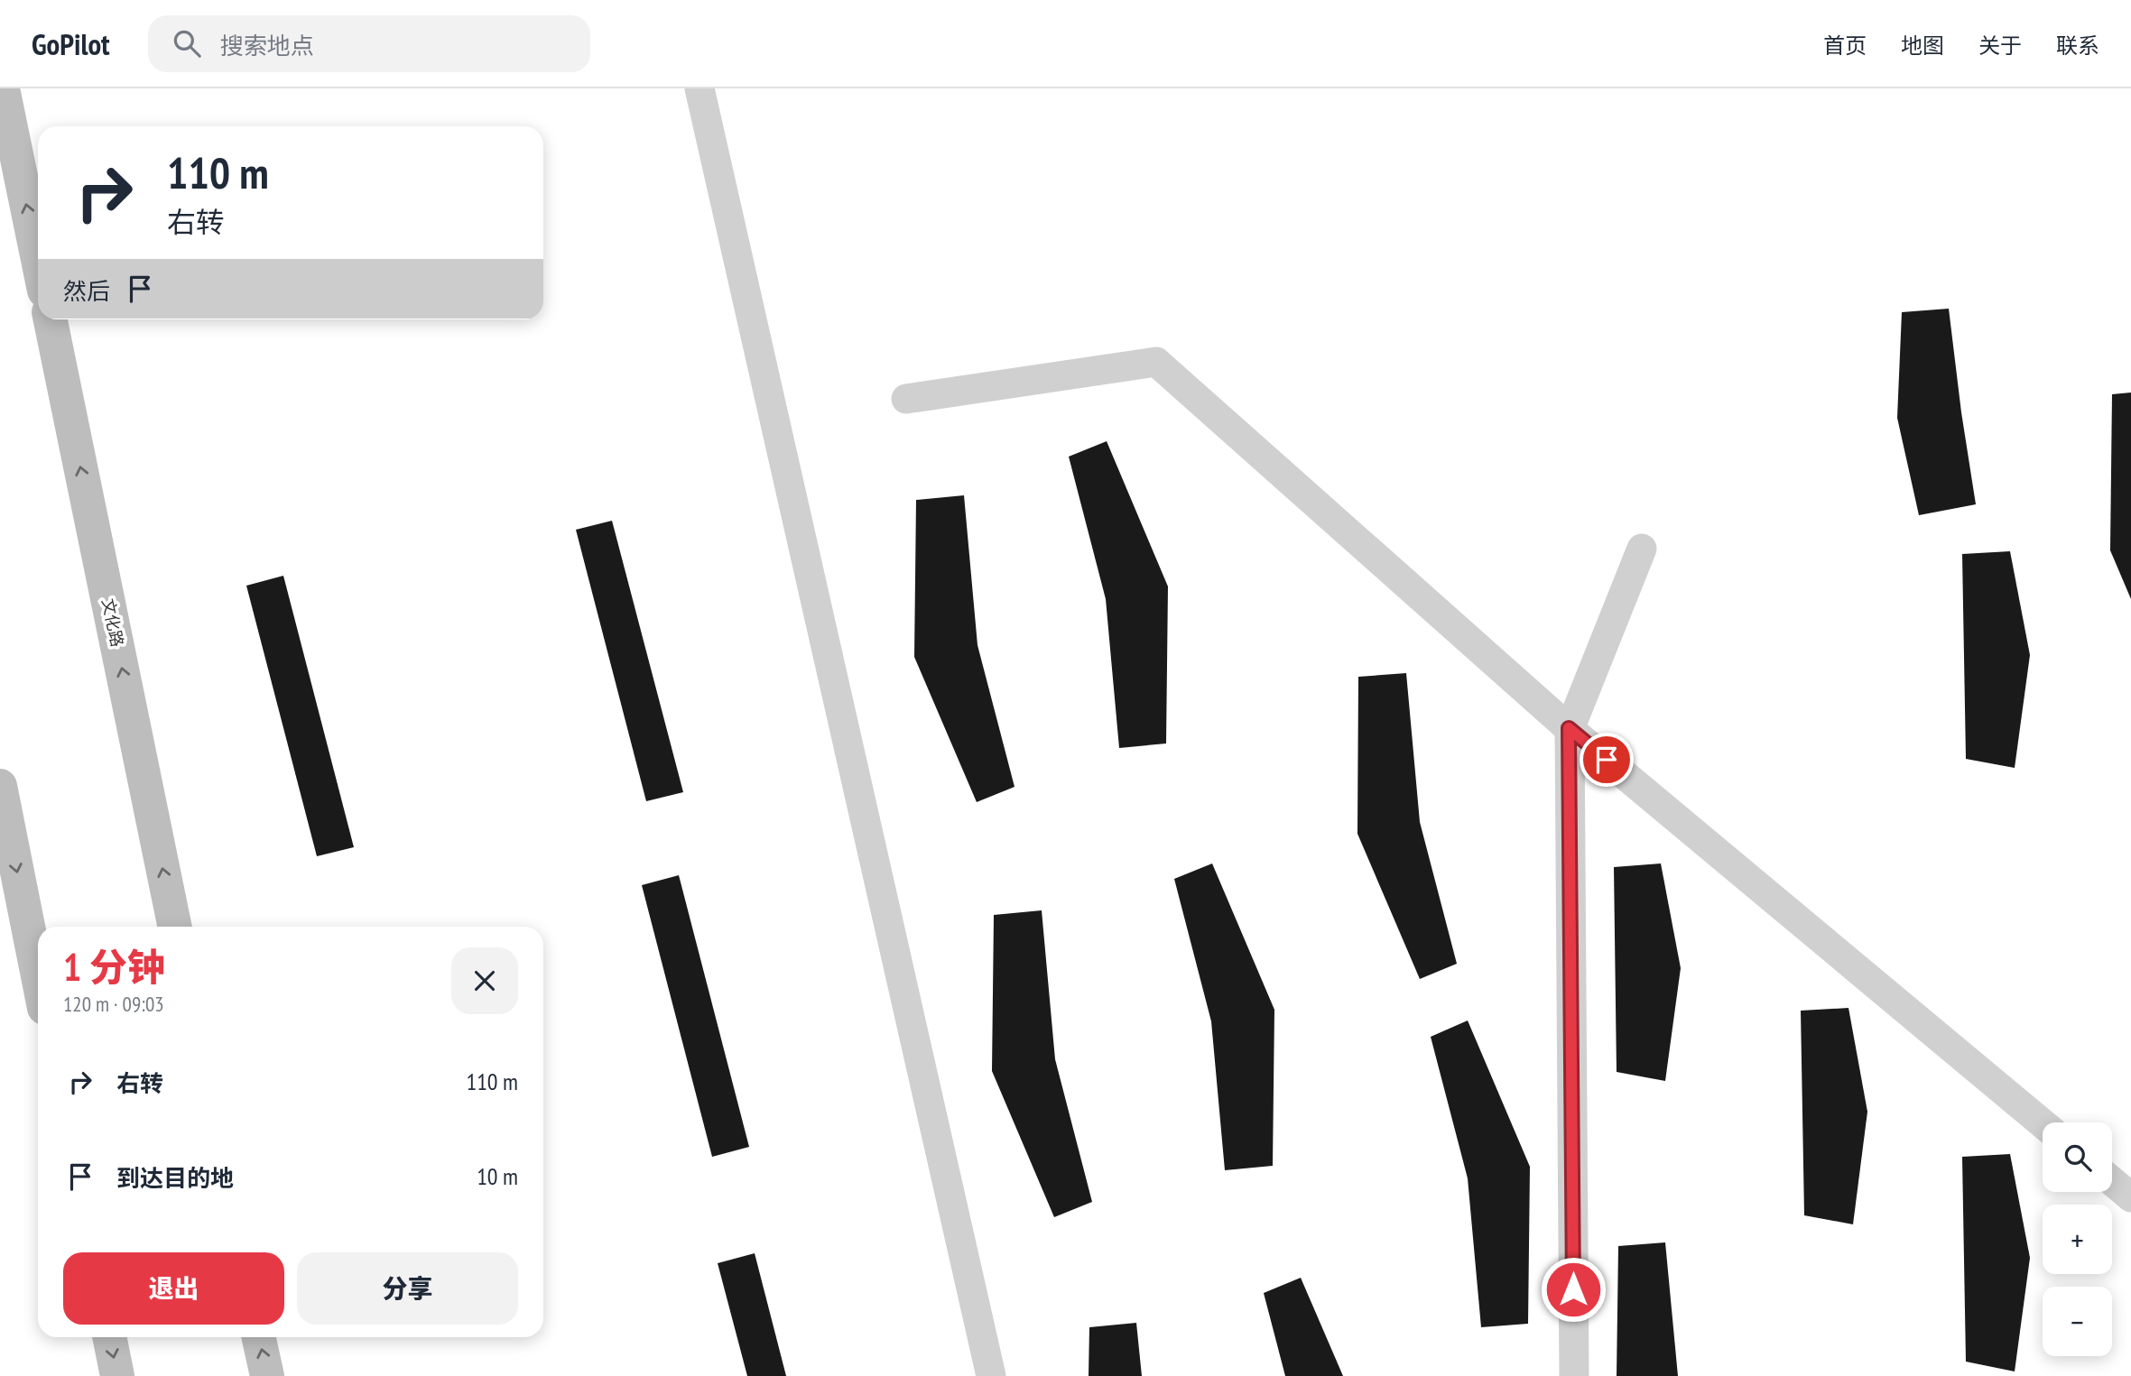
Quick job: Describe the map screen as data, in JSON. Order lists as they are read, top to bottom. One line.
{"streets":{"main road":["文化路"]},"one_way":["文化路"],"page":{"header":"GoPilot","search":"搜索地点","nav":["首页","地图","关于","联系"],"turn":["110 m","右转"],"then":"然后","heading":["1 分钟","120 m · 09:03"],"list":[{"name":"右转","value":"110 m"},{"name":"到达目的地","value":"10 m"}],"map_buttons":["+","−"],"buttons":["退出","分享"]}}
